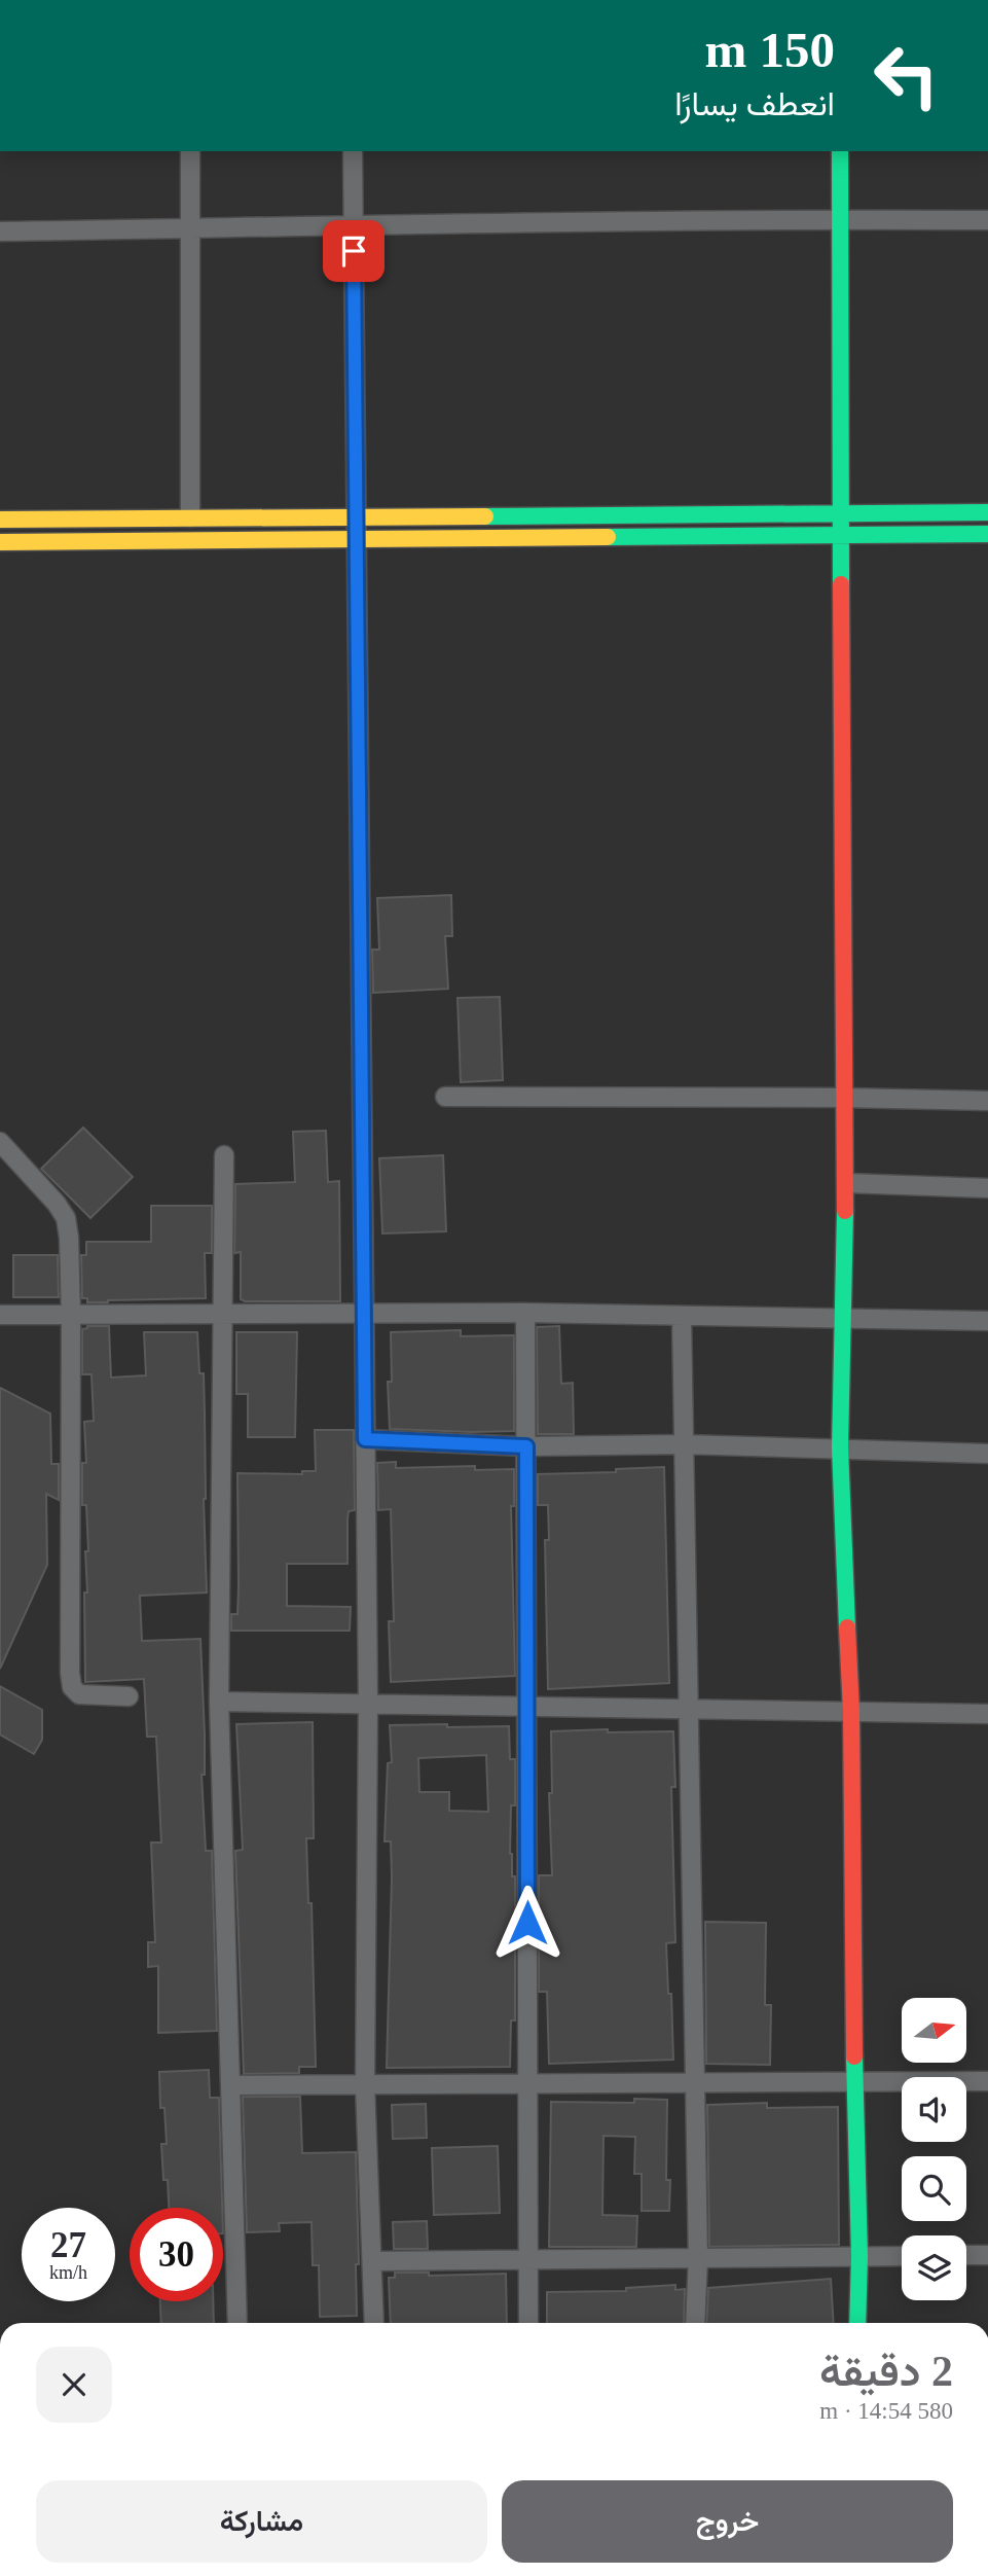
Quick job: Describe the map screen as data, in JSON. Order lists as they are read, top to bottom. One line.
{"north":"right","page":{"turn":["150 m","انعطف يسارًا"],"speed":"27 km/h","limit":"30","heading":["2 دقيقة","580 m · 14:54"],"buttons":["خروج","مشاركة"]}}
